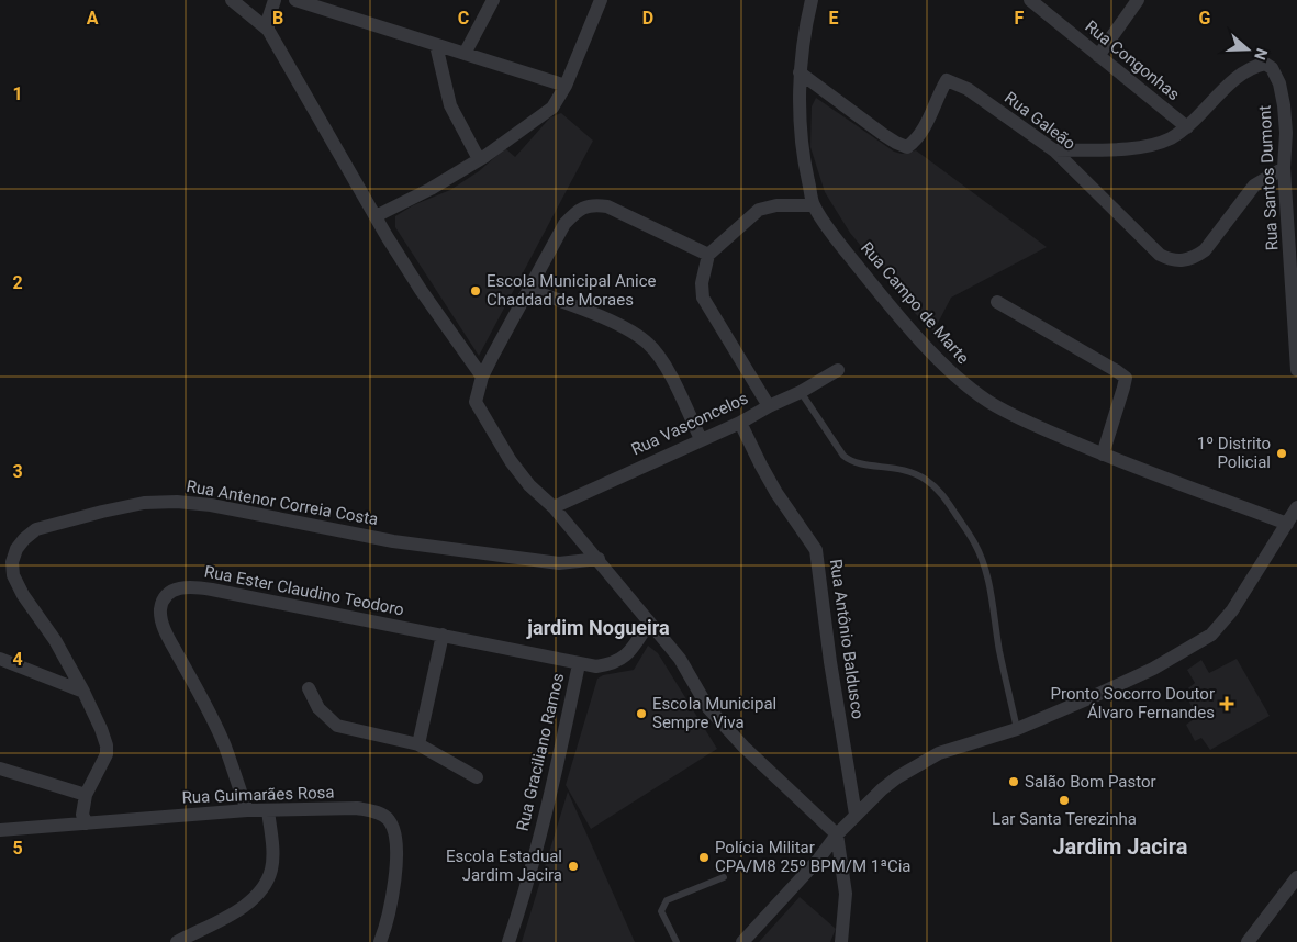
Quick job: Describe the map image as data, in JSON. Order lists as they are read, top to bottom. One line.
{"streets":{"street":["Rua Congonhas","Rua Galeão","Rua Santos Dumont","Rua Campo de Marte","Rua Vasconcelos","Rua Antenor Correia Costa","Rua Ester Claudino Teodoro","Rua Antônio Baldusco","Rua Graciliano Ramos","Rua Guimarães Rosa"]},"crossings":[["Rua Congonhas","Rua Santos Dumont"],["Rua Galeão","Rua Santos Dumont"],["Rua Galeão","Rua Campo de Marte"],["Rua Vasconcelos","Rua Antônio Baldusco"],["Rua Ester Claudino Teodoro","Rua Graciliano Ramos"],["Rua Ester Claudino Teodoro","Rua Guimarães Rosa"]],"districts":["jardim Nogueira","Jardim Jacira"],"places":{"other":["Escola Municipal Anice Chaddad de Moraes","1º Distrito Policial","Escola Municipal Sempre Viva","Salão Bom Pastor","Lar Santa Terezinha","Polícia Militar CPA/M8 25º BPM/M 1ªCia","Escola Estadual Jardim Jacira"],"health":["Pronto Socorro Doutor Álvaro Fernandes"]},"north":"right","grid":{"columns":["A","B","C","D","E","F","G"],"rows":["1","2","3","4","5"]}}
